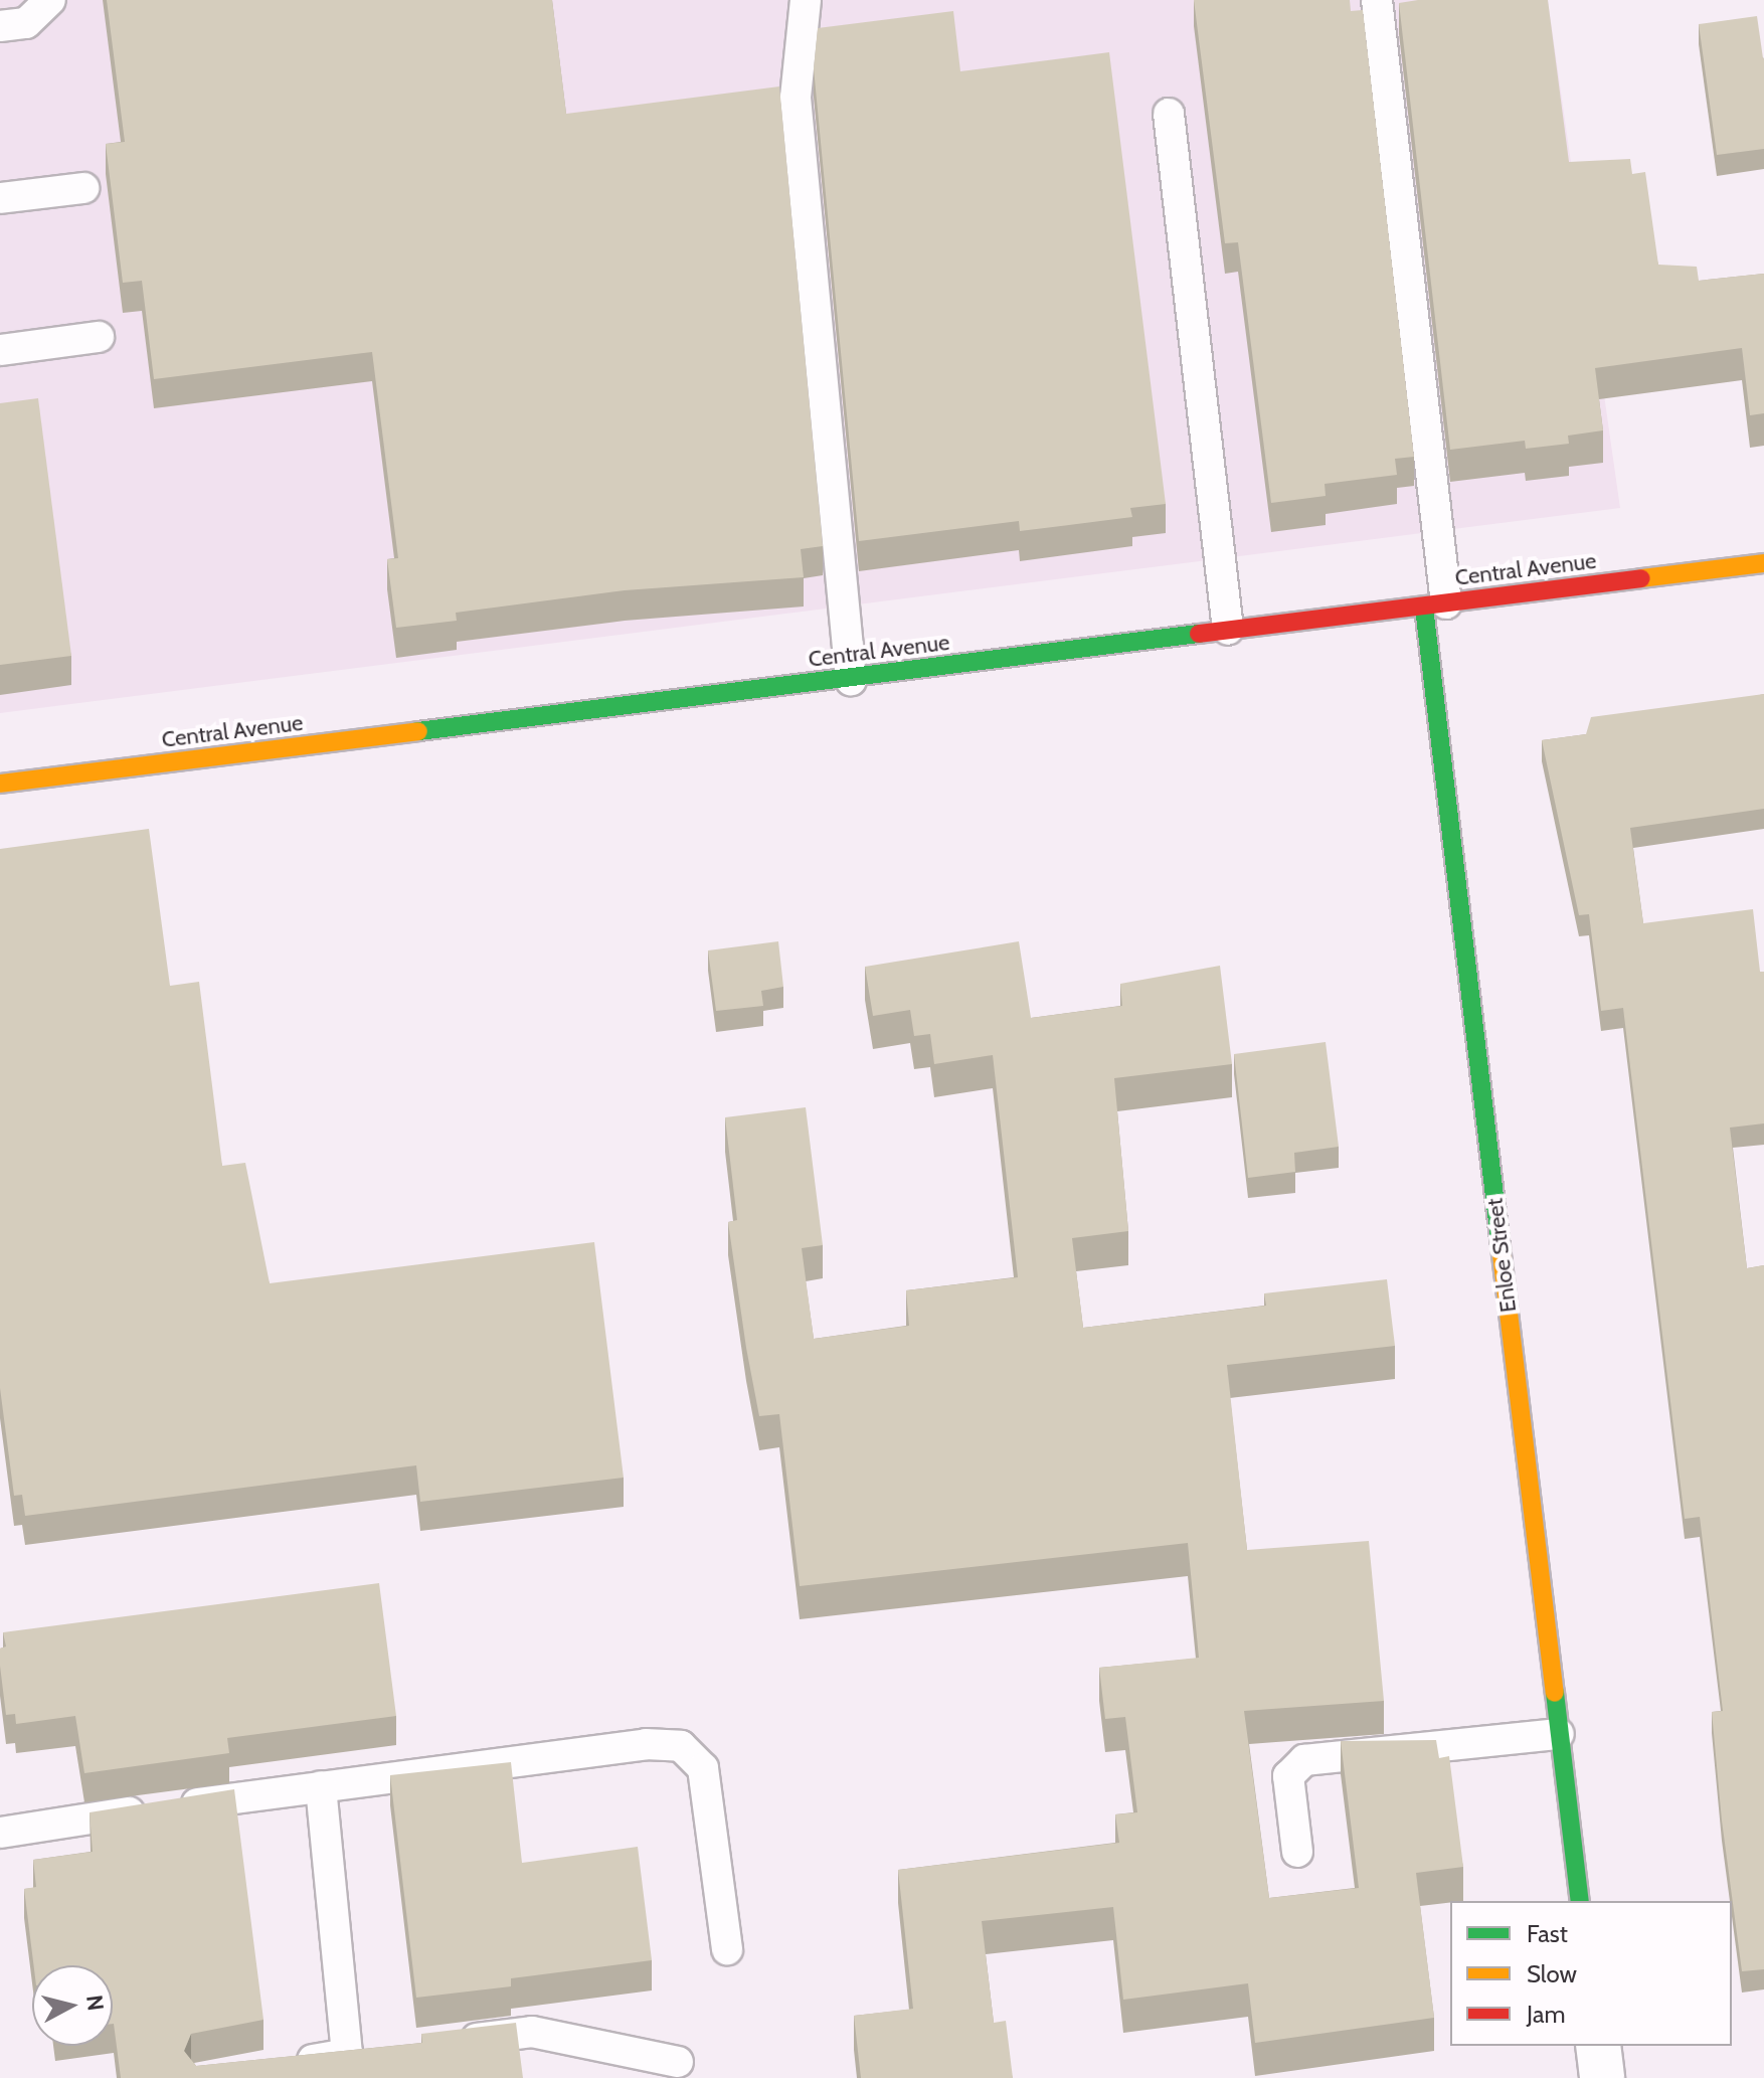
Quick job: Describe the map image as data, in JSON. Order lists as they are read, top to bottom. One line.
{"streets":{"street":["Central Avenue","Enloe Street"]},"crossings":[["Central Avenue","Enloe Street"]],"legend":["Fast","Slow","Jam"],"north":"right"}
